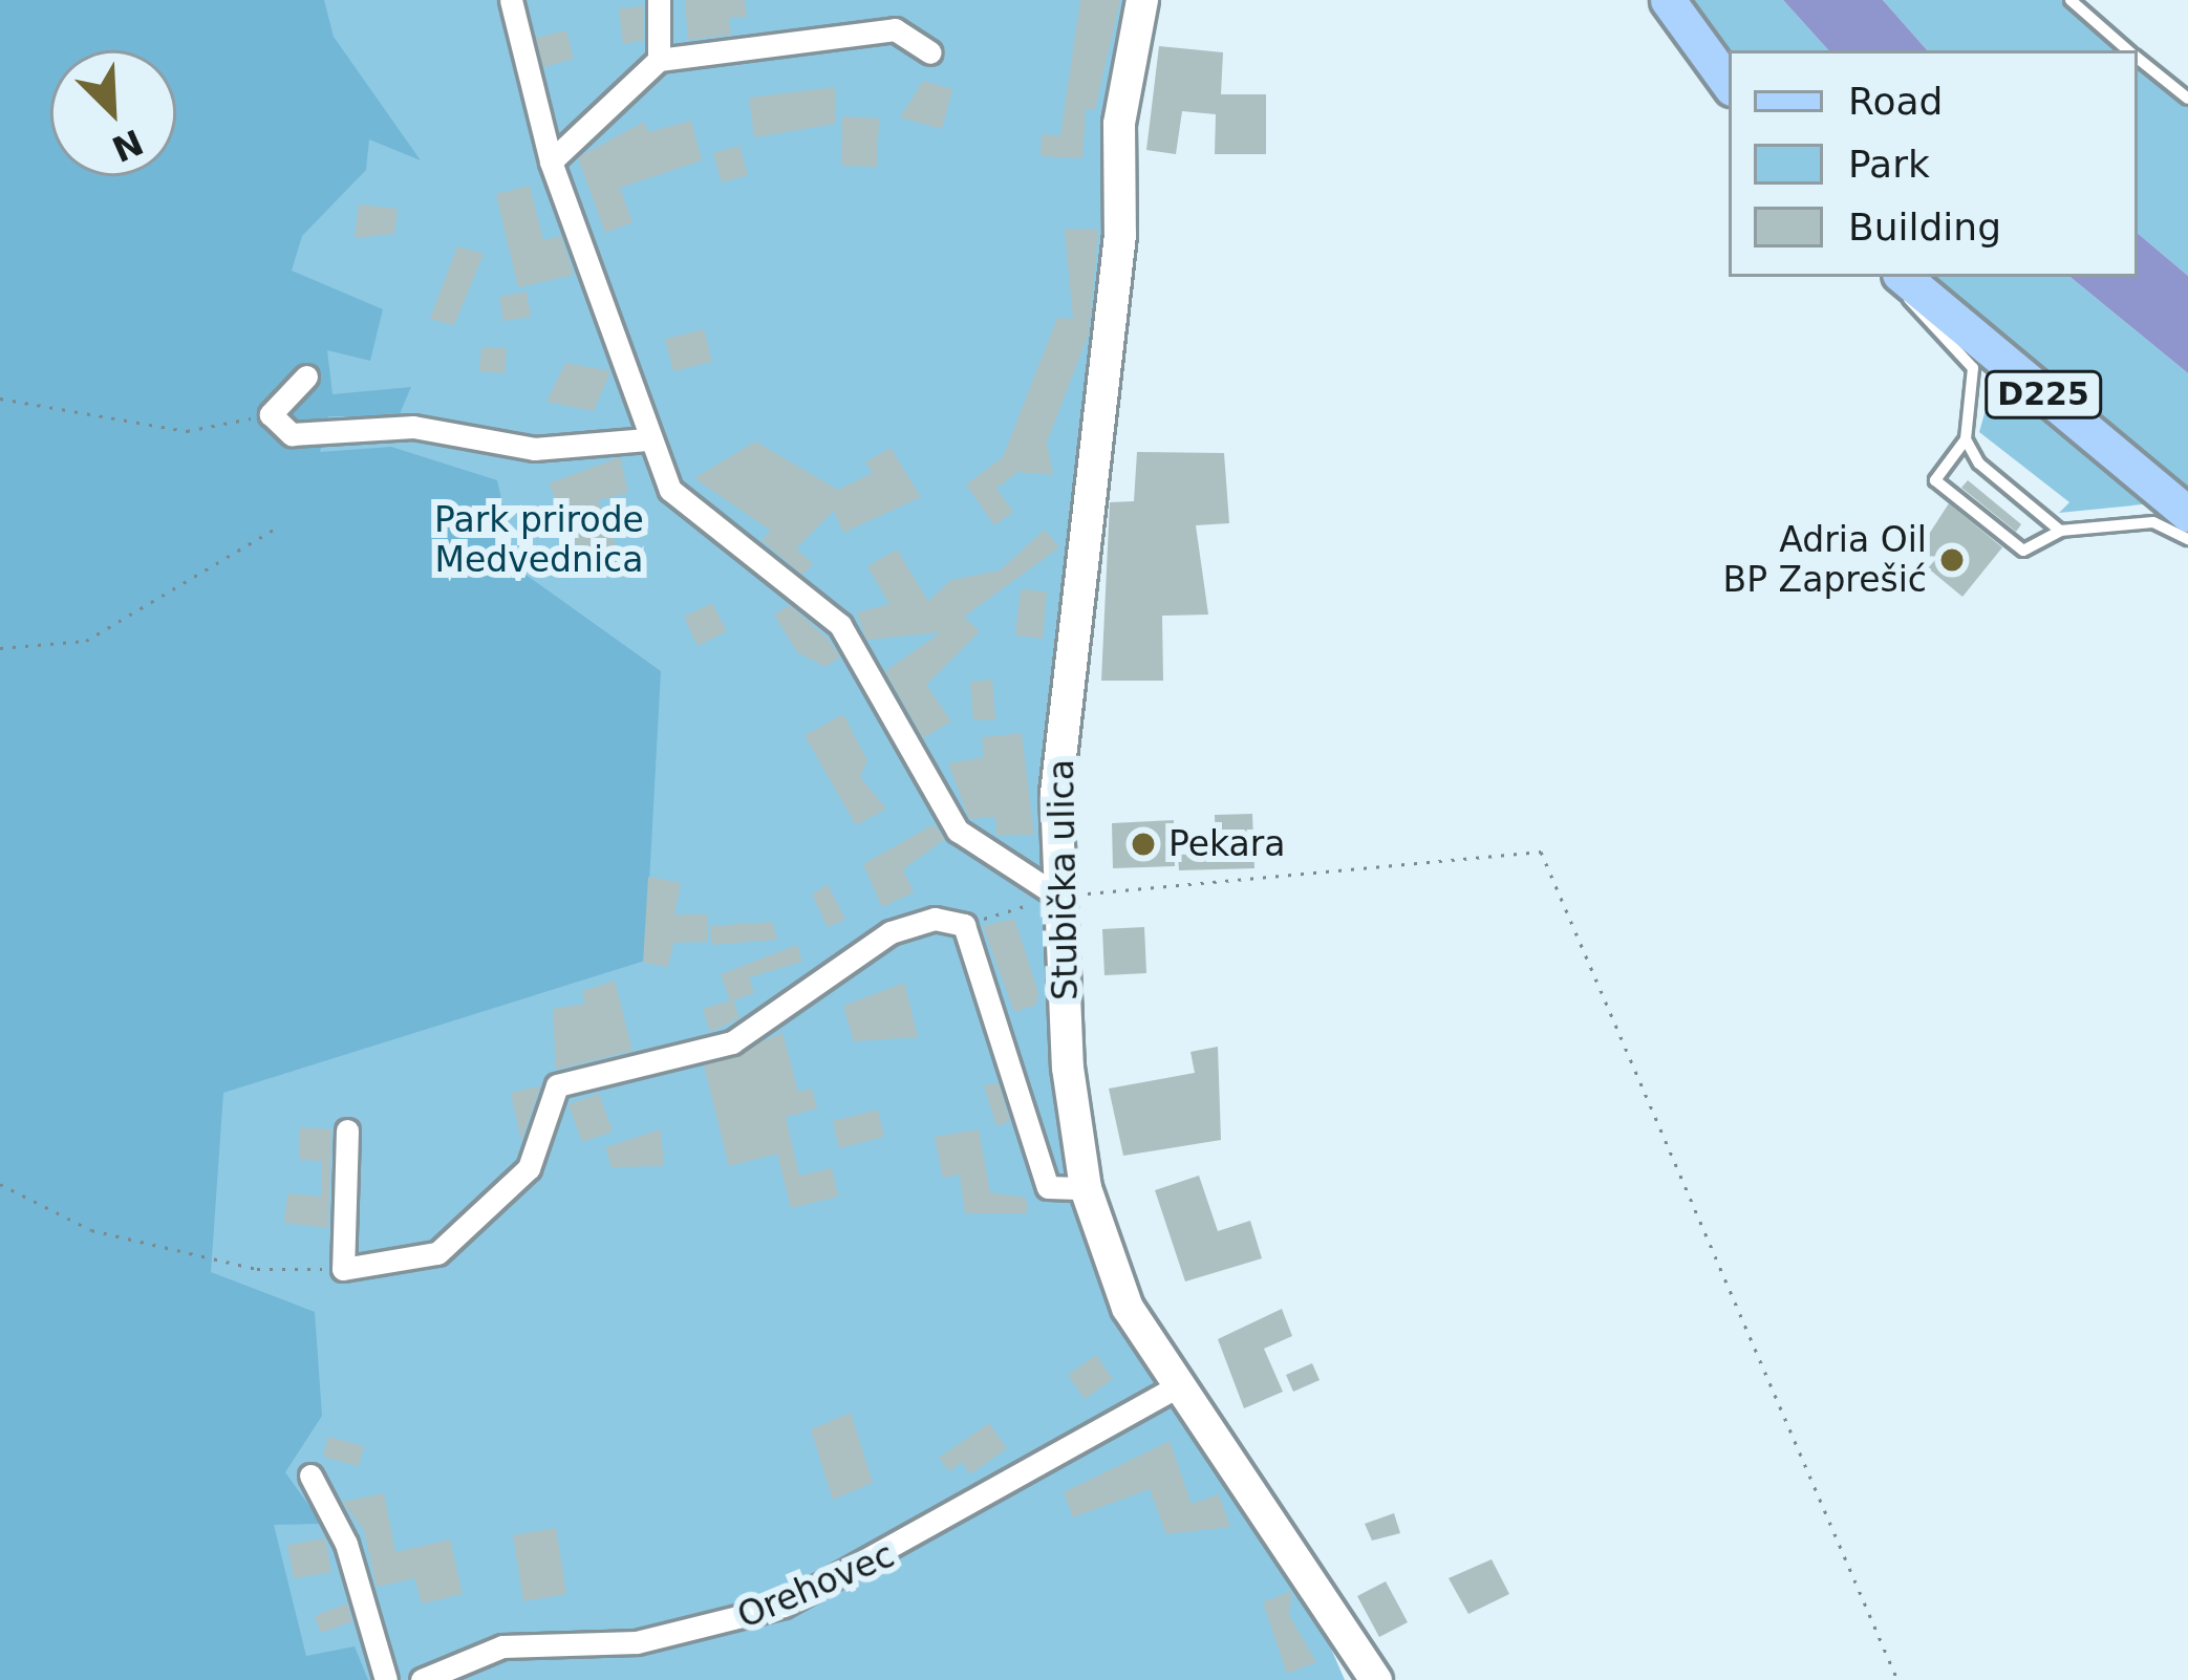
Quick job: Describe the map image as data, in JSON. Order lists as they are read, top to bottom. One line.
{"streets":{"main road":["D225","Stubička ulica"],"street":["Orehovec"]},"crossings":[["Stubička ulica","Orehovec"]],"parks":["Park prirode Medvednica"],"places":["Adria Oil BP Zaprešić","Pekara"],"legend":["Road","Park","Building"],"north":"bottom right"}
